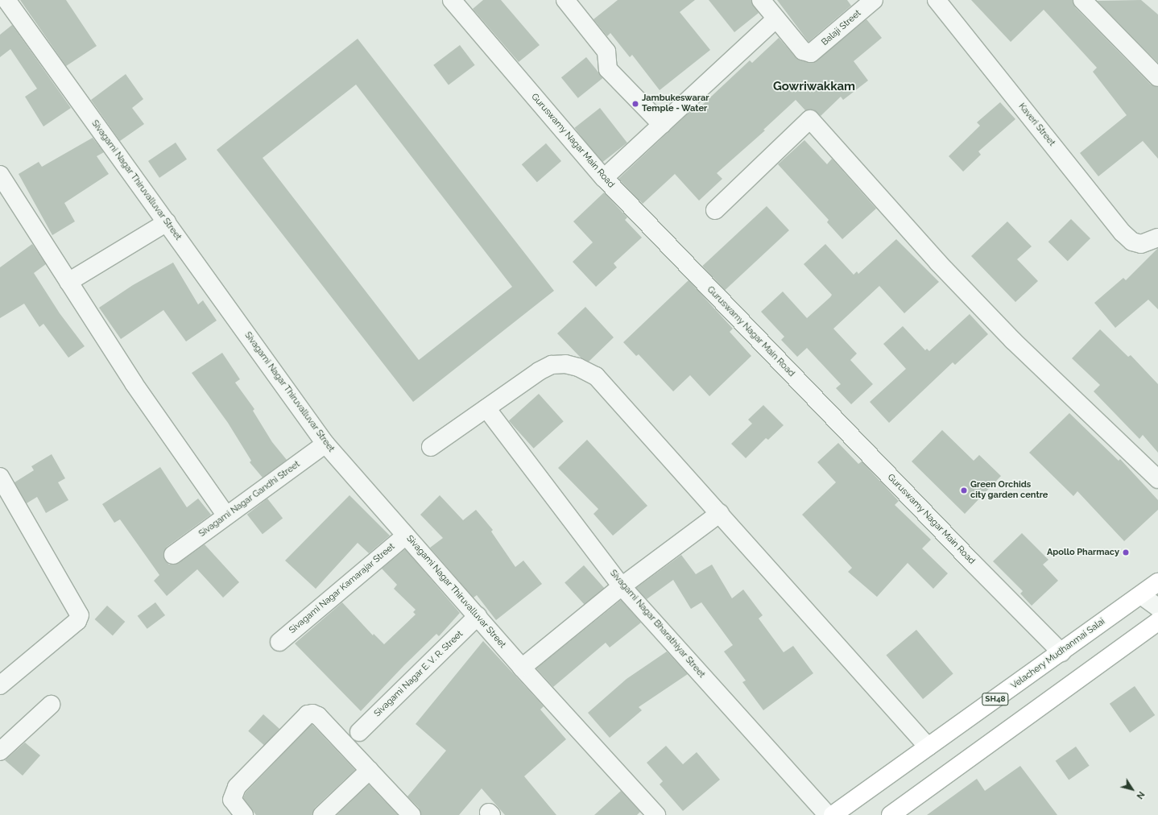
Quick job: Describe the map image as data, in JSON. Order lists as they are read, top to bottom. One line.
{"streets":{"main road":["Velachery Mudhanmai Salai","SH48"],"street":["Balaji Street","Kaveri Street","Guruswamy Nagar Main Road","Sivagami Nagar Thiruvalluvar Street","Sivagami Nagar Gandhi Street","Sivagami Nagar Kamarajar Street","Sivagami Nagar Bharathiyar Street","Sivagami Nagar E. V. R. Street"]},"crossings":[["Guruswamy Nagar Main Road","Velachery Mudhanmai Salai"],["Sivagami Nagar Thiruvalluvar Street","Sivagami Nagar Gandhi Street"],["Sivagami Nagar Thiruvalluvar Street","Sivagami Nagar Kamarajar Street"],["Sivagami Nagar Thiruvalluvar Street","Sivagami Nagar E. V. R. Street"]],"districts":["Gowriwakkam"],"places":["Jambukeswarar Temple - Water","Green Orchids city garden centre","Apollo Pharmacy"],"north":"bottom right"}
